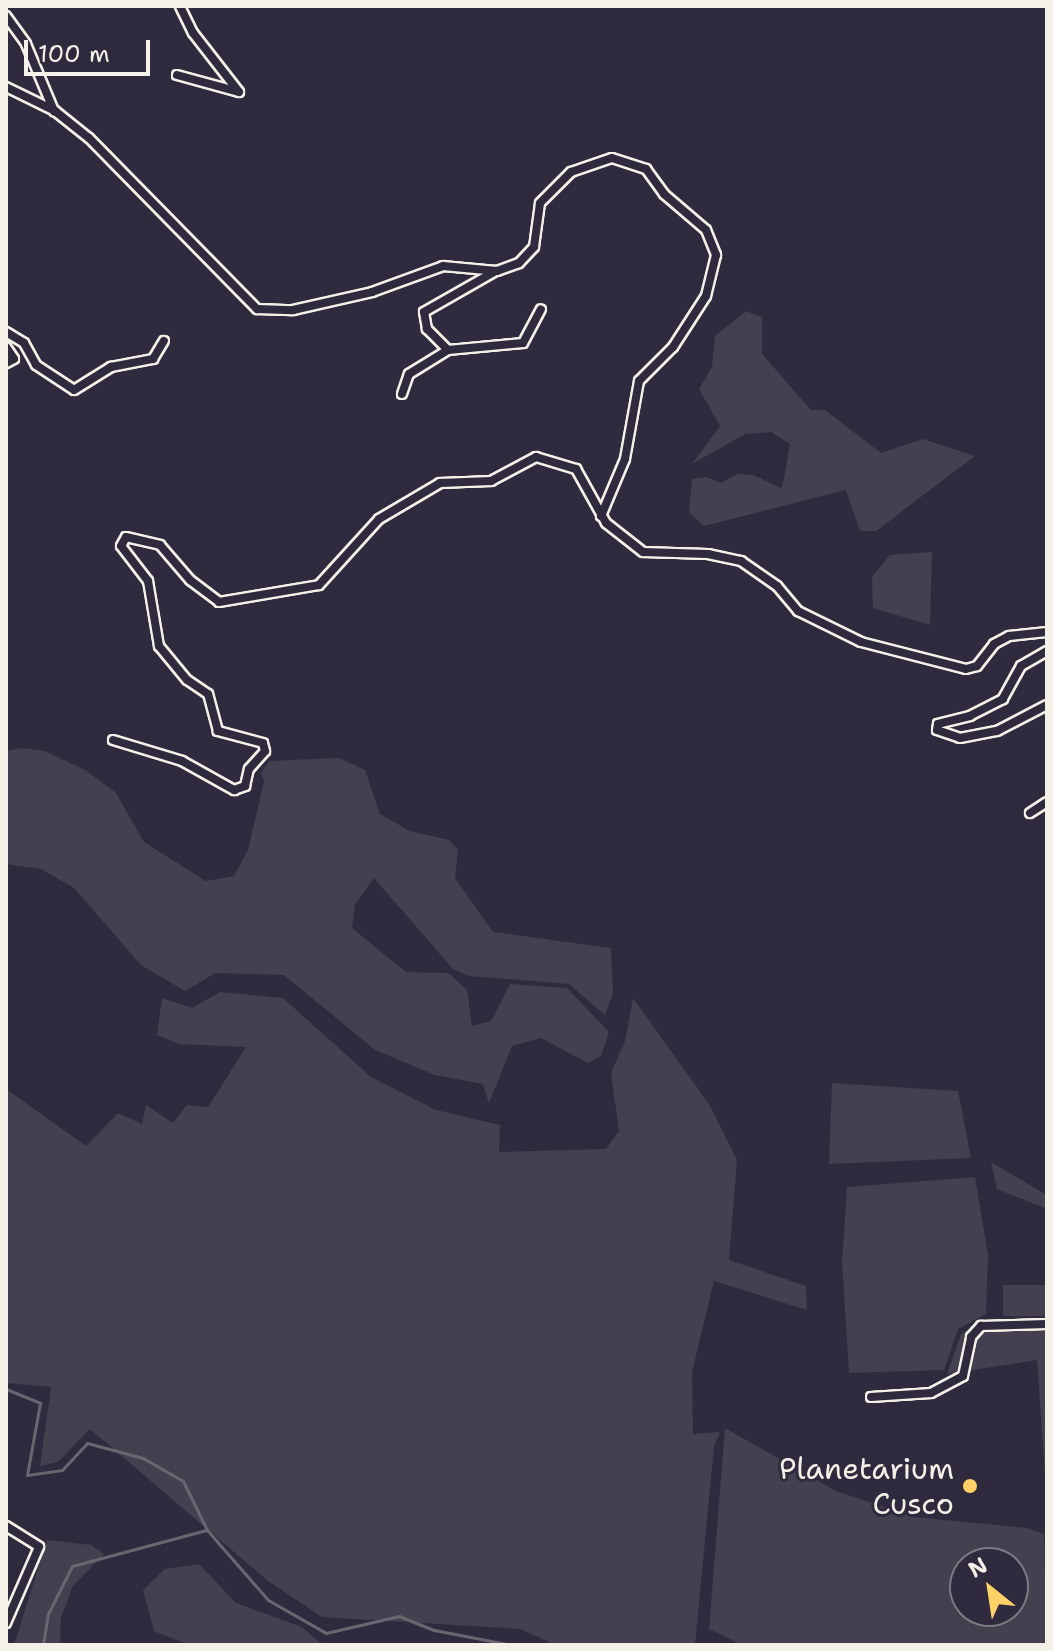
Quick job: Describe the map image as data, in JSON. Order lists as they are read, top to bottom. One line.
{"places":["Planetarium Cusco"],"scale_bar":"100 m","north":"top left"}
